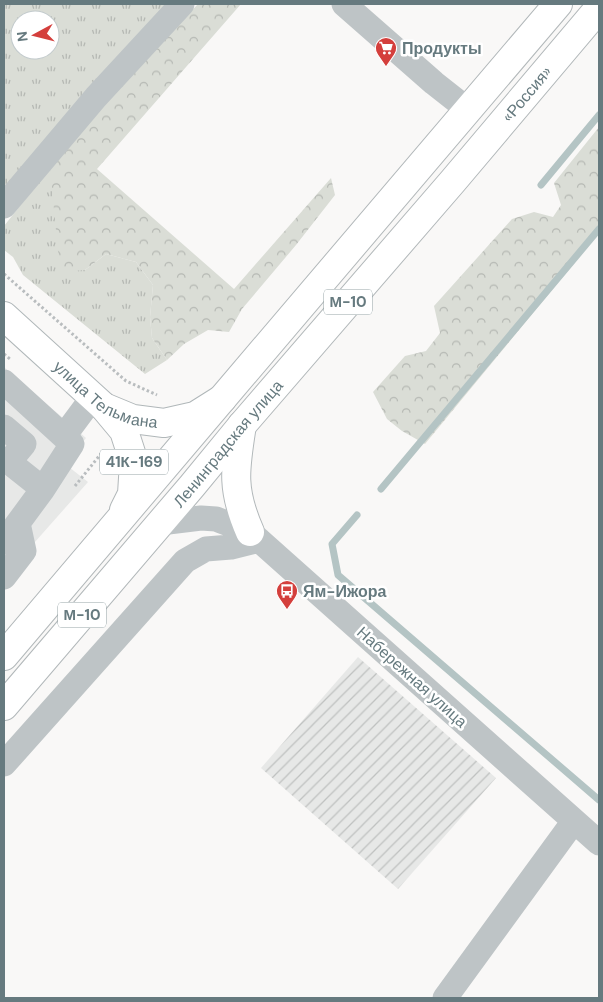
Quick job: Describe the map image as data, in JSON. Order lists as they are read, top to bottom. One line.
{"streets":{"main road":["«Россия»","М-10","улица Тельмана","Ленинградская улица","41К-169"],"street":["Набережная улица"]},"crossings":[["«Россия»","Ленинградская улица"],["М-10","Ленинградская улица"],["улица Тельмана","Ленинградская улица"],["улица Тельмана","41К-169"],["Ленинградская улица","41К-169"]],"places":{"supermarket":["Продукты"],"bus stop":["Ям-Ижора"]},"north":"left"}
